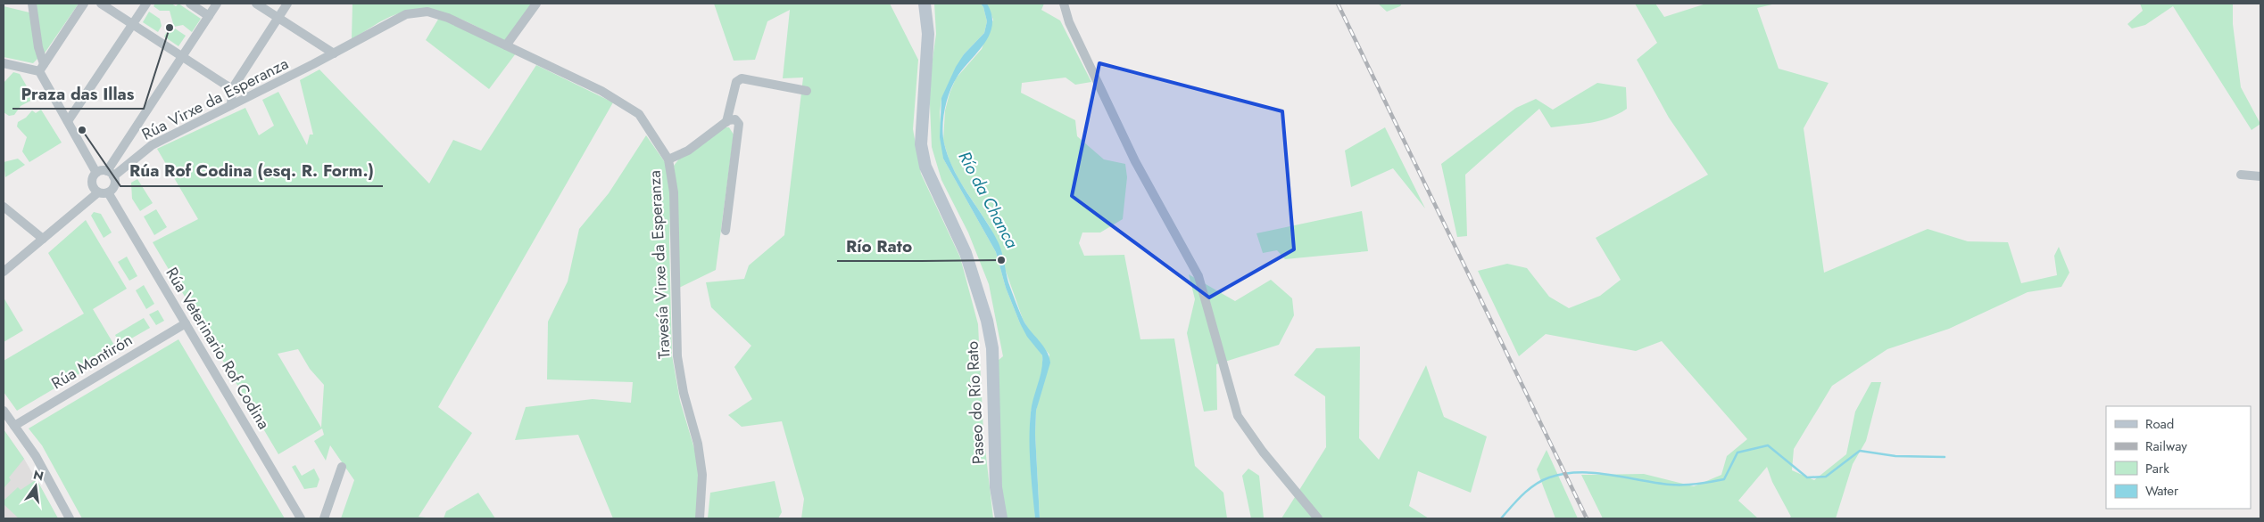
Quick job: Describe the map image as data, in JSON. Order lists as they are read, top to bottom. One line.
{"streets":{"street":["Rúa Virxe da Esperanza","Travesía Virxe da Esperanza","Rúa Veterinario Rof Codina","Rúa Montirón","Paseo do Río Rato"]},"crossings":[["Rúa Virxe da Esperanza","Travesía Virxe da Esperanza"],["Rúa Veterinario Rof Codina","Rúa Montirón"]],"water":["Río da Chanca"],"places":["Praza das Illas","Rúa Rof Codina (esq. R. Form.)","Río Rato"],"legend":["Road","Railway","Park","Water"],"north":"top"}
